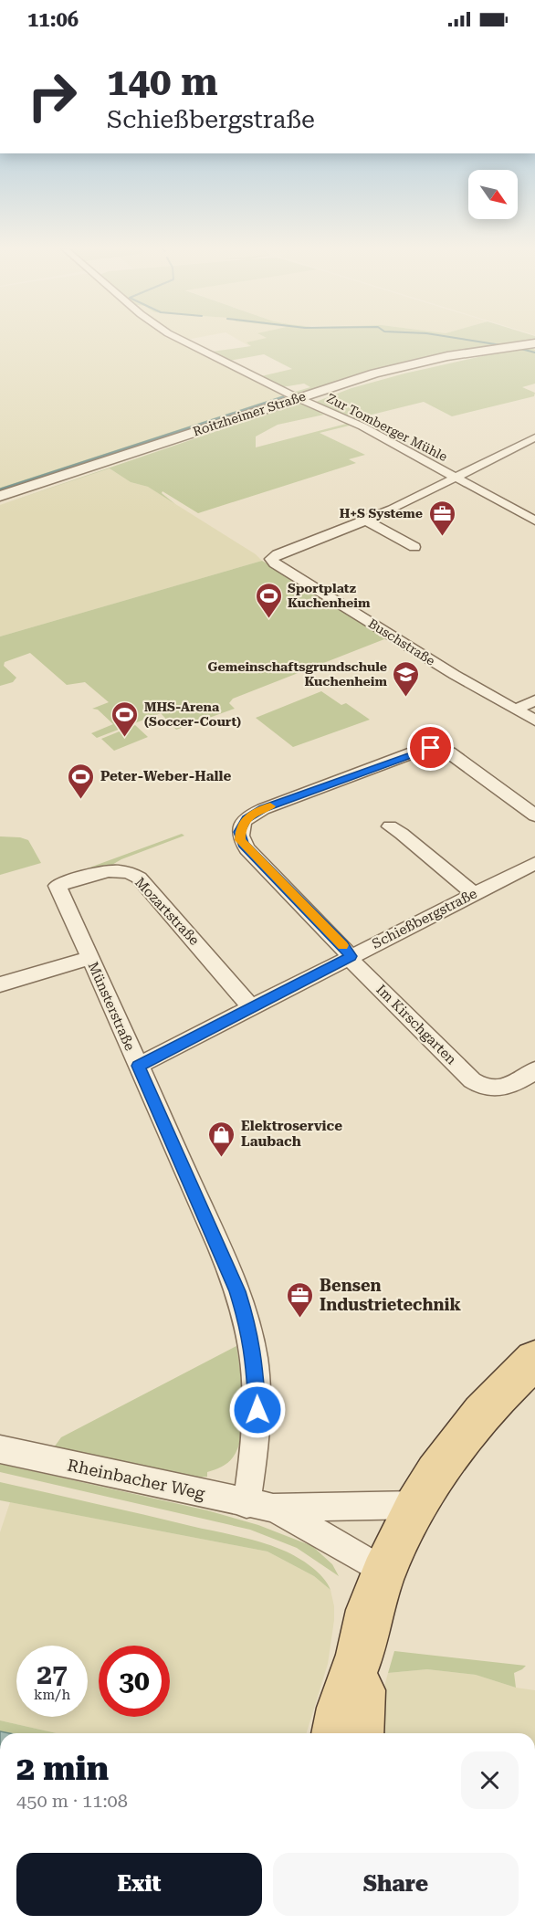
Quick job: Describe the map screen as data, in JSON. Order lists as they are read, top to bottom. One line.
{"streets":{"street":["Roitzheimer Straße","Zur Tomberger Mühle","Buschstraße","Mozartstraße","Schießbergstraße","Münsterstraße","Im Kirschgarten","Rheinbacher Weg"]},"crossings":[["Roitzheimer Straße","Zur Tomberger Mühle"],["Mozartstraße","Schießbergstraße"],["Mozartstraße","Münsterstraße"],["Schießbergstraße","Münsterstraße"],["Schießbergstraße","Im Kirschgarten"],["Münsterstraße","Rheinbacher Weg"]],"places":{"office":["H+S Systeme","Bensen Industrietechnik"],"sports":["Sportplatz Kuchenheim","MHS-Arena (Soccer-Court)","Peter-Weber-Halle"],"school or university":["Gemeinschaftsgrundschule Kuchenheim"],"shop":["Elektroservice Laubach"]},"north":"bottom right","page":{"status":"11:06","turn":["140 m","Schießbergstraße"],"speed":"27 km/h","limit":"30","heading":["2 min","450 m · 11:08"],"buttons":["Exit","Share"]}}
